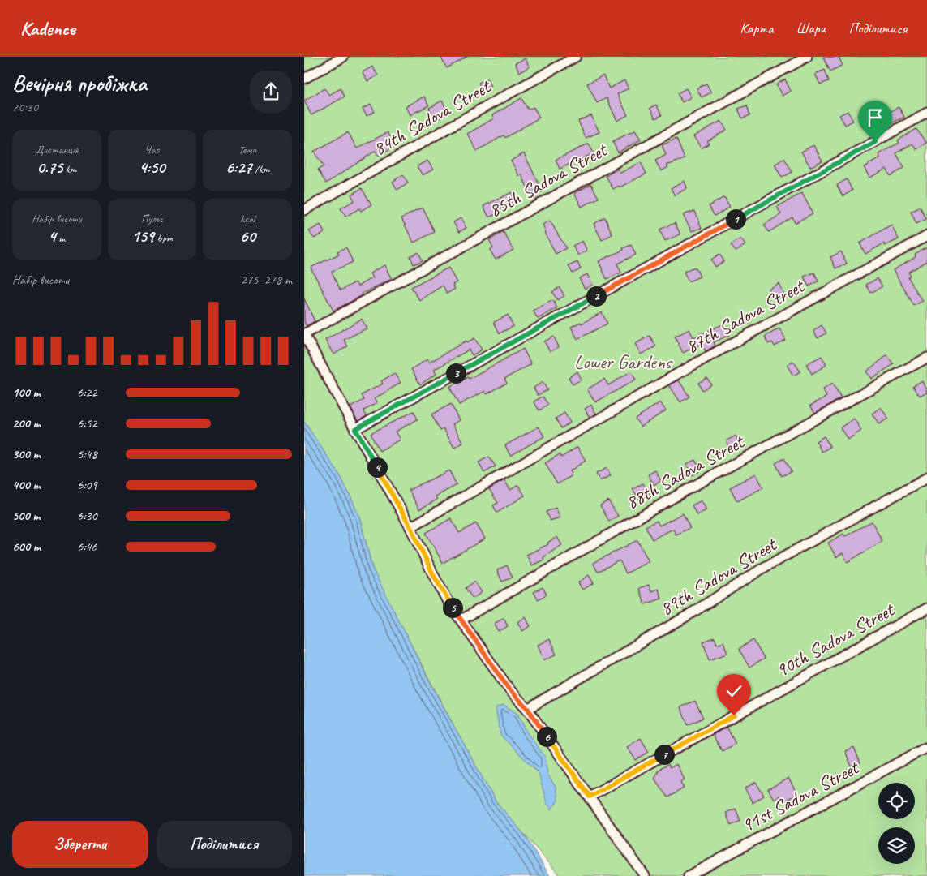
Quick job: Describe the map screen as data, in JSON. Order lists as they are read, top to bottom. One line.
{"streets":{"street":["84th Sadova Street","85th Sadova Street","87th Sadova Street","88th Sadova Street","89th Sadova Street","90th Sadova Street","91st Sadova Street"]},"parks":["Lower Gardens"],"page":{"header":"Kadence","nav":["Карта","Шари","Поділитися"],"heading":["Вечірня пробіжка","20:30"],"stats":[["Дистанція","0.75 km"],["Час","4:50"],["Темп","6:27 /km"],["Набір висоти","4 m"],["Пульс","159 bpm"],["kcal","60"]],"pins":["1","2","3","4","5","6","7"],"chart":["Набір висоти","275–278 m"],"list":[{"name":"100 m","note":"6:22"},{"name":"200 m","note":"6:52"},{"name":"300 m","note":"5:48"},{"name":"400 m","note":"6:09"},{"name":"500 m","note":"6:30"},{"name":"600 m","note":"6:46"}],"buttons":["Зберегти","Поділитися"]}}
